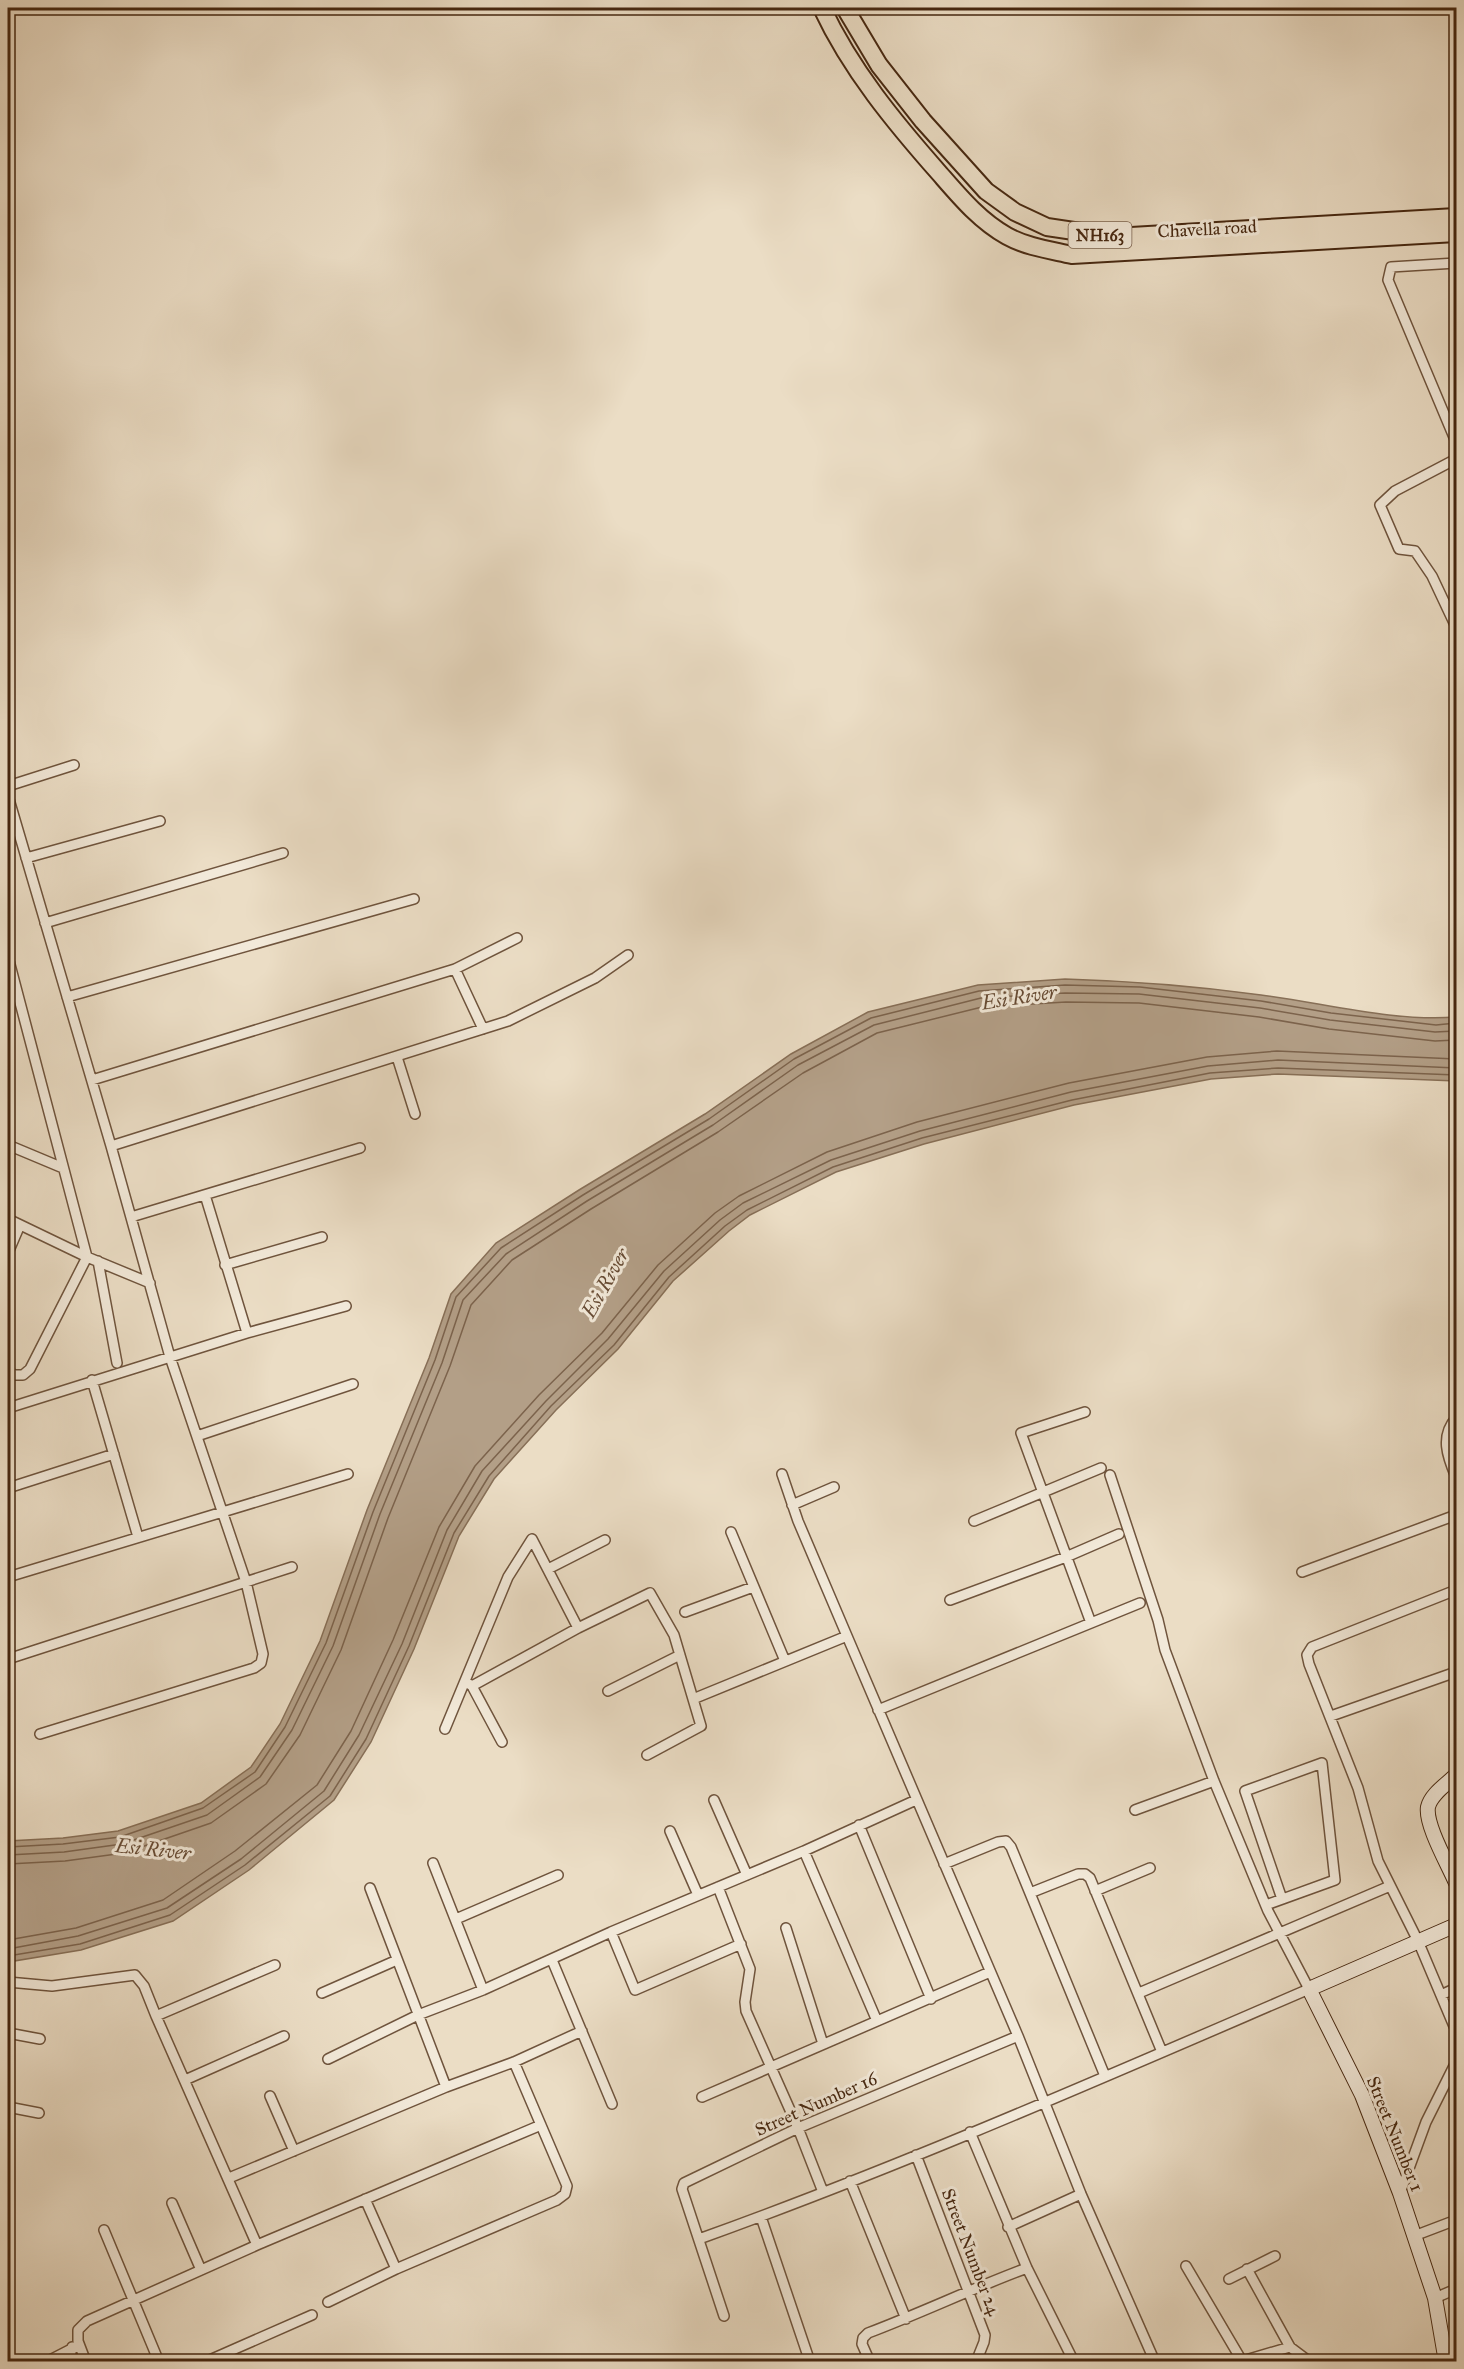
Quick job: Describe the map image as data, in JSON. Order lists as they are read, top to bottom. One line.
{"streets":{"highway":["Chavella road","NH163"],"street":["Street Number 16","Street Number 1","Street Number 24"]},"water":["Esi River"]}
